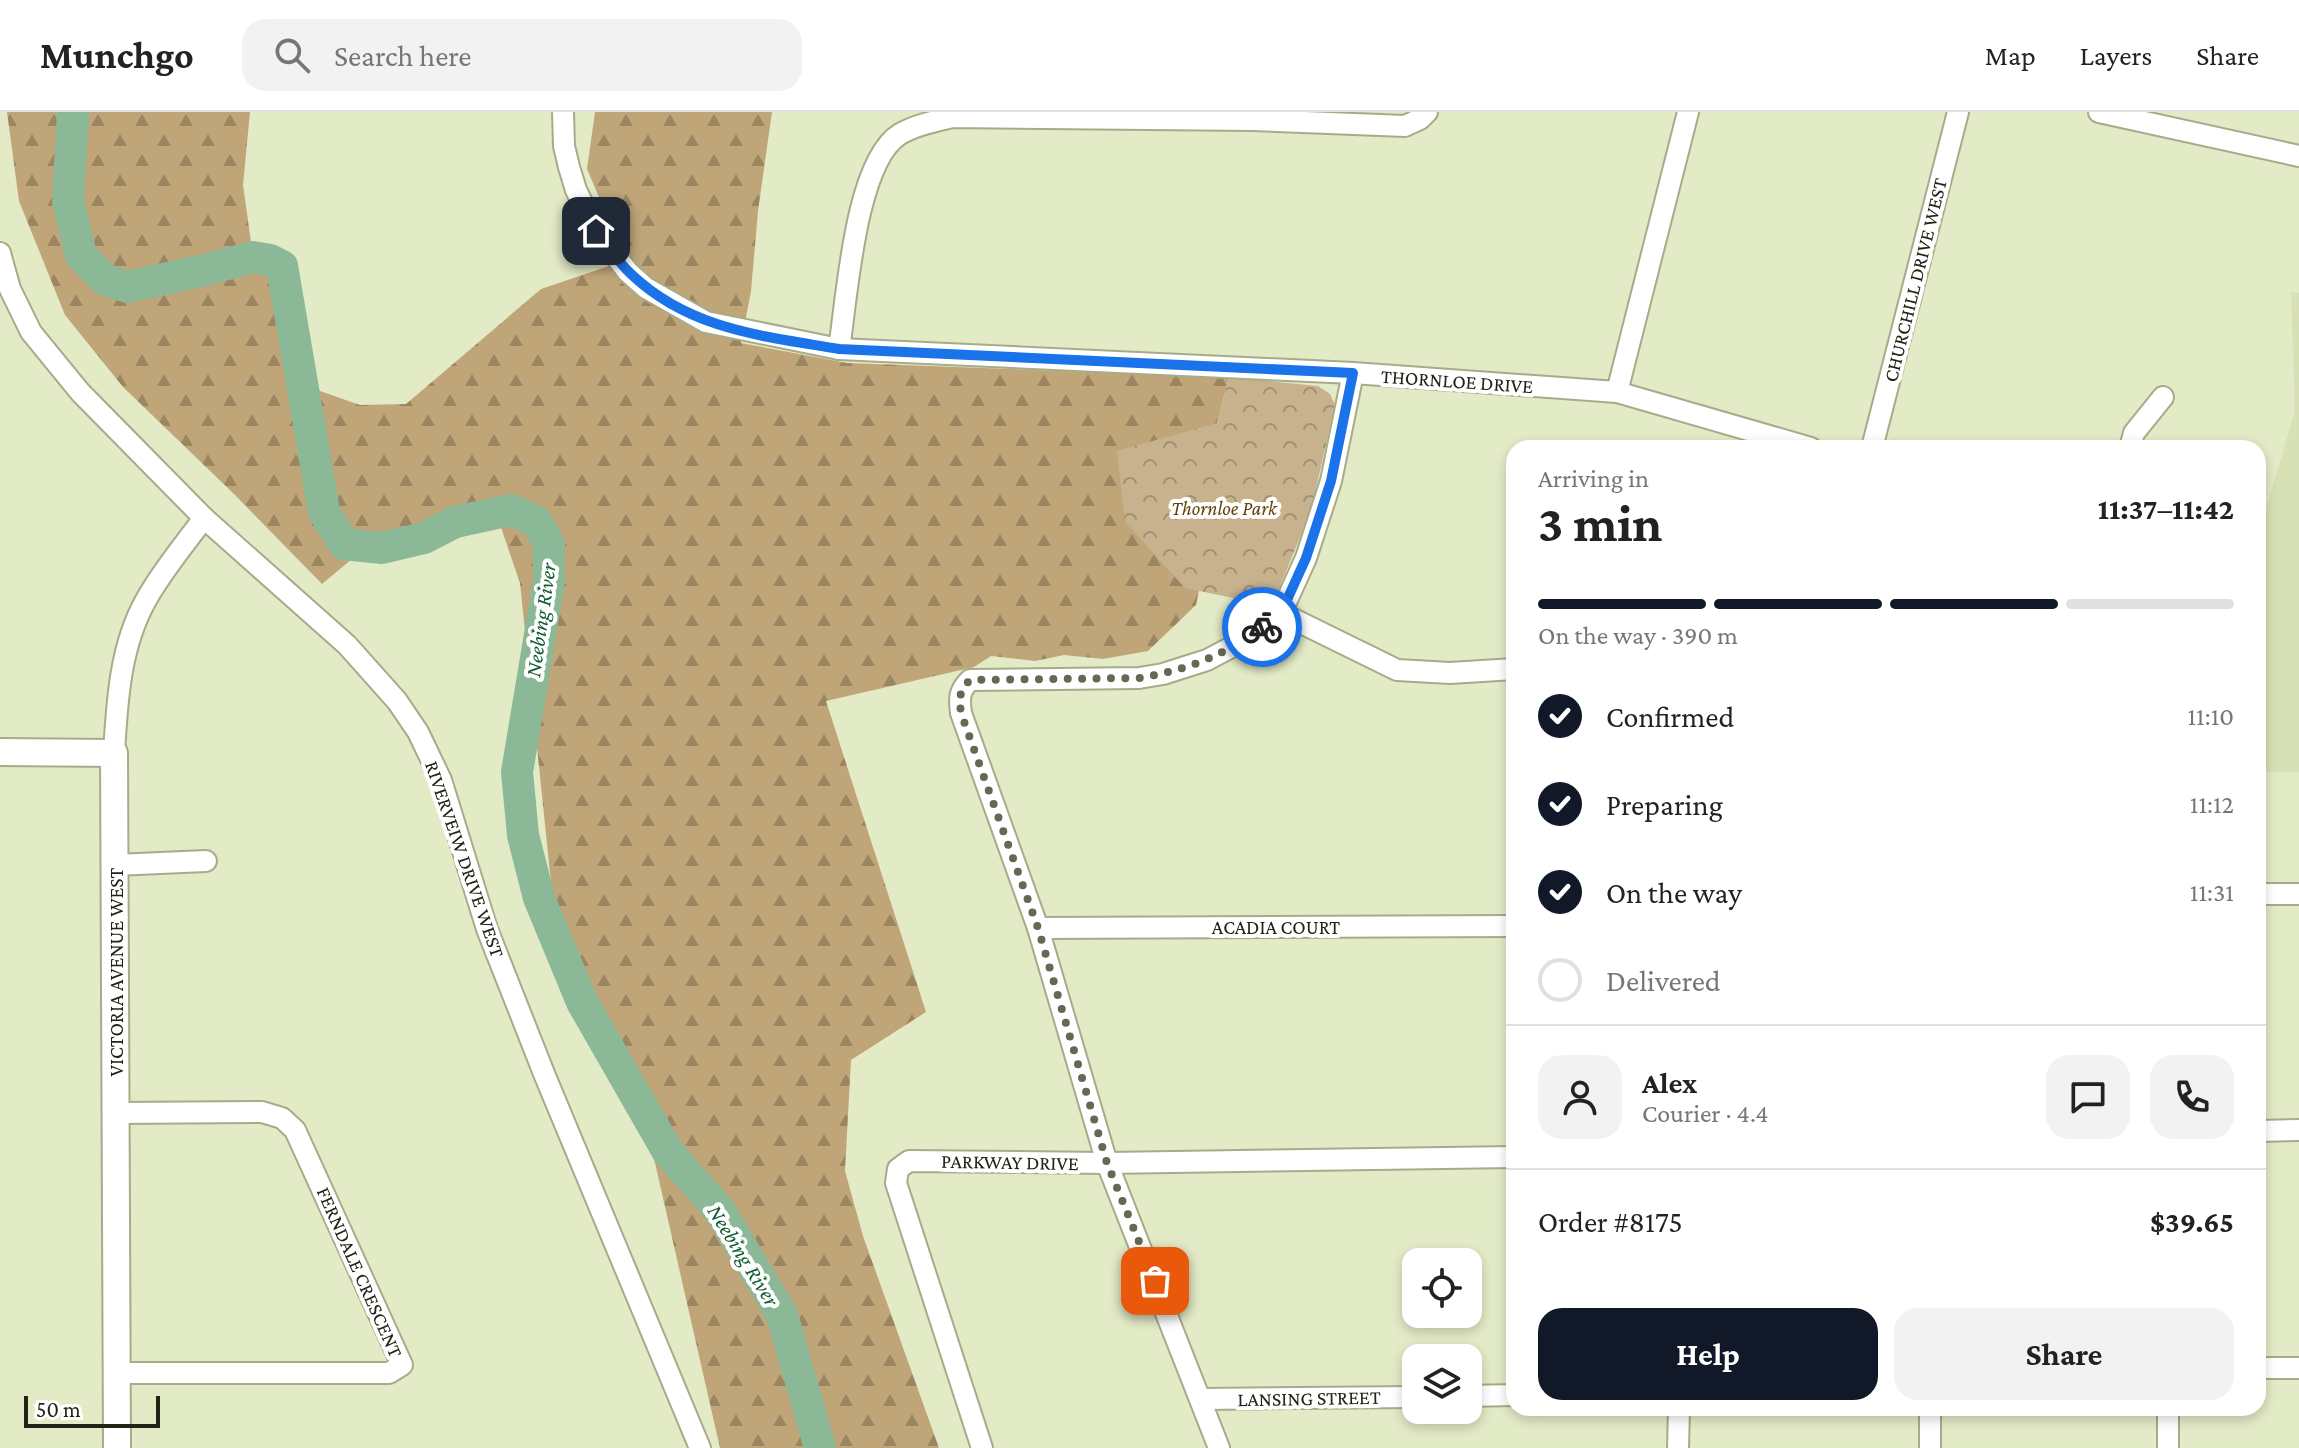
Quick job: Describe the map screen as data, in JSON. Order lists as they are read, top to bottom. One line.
{"streets":{"street":["CHURCHILL DRIVE WEST","THORNLOE DRIVE","RIVERVEIW DRIVE WEST","ACADIA COURT","VICTORIA AVENUE WEST","PARKWAY DRIVE","FERNDALE CRESCENT","LANSING STREET"]},"crossings":[["RIVERVEIW DRIVE WEST","VICTORIA AVENUE WEST"],["VICTORIA AVENUE WEST","FERNDALE CRESCENT"]],"water":["Neebing River"],"parks":["Thornloe Park"],"scale_bar":"50 m","page":{"header":"Munchgo","search":"Search here","nav":["Map","Layers","Share"],"heading":["3 min","Arriving in","11:37–11:42"],"panel":["Alex","Courier · 4.4","Order #8175","$39.65"],"bar":"On the way · 390 m","list":[["Confirmed","11:10"],["Preparing","11:12"],["On the way","11:31"],"Delivered"],"buttons":["Help","Share"],"scale":"50 m"}}
